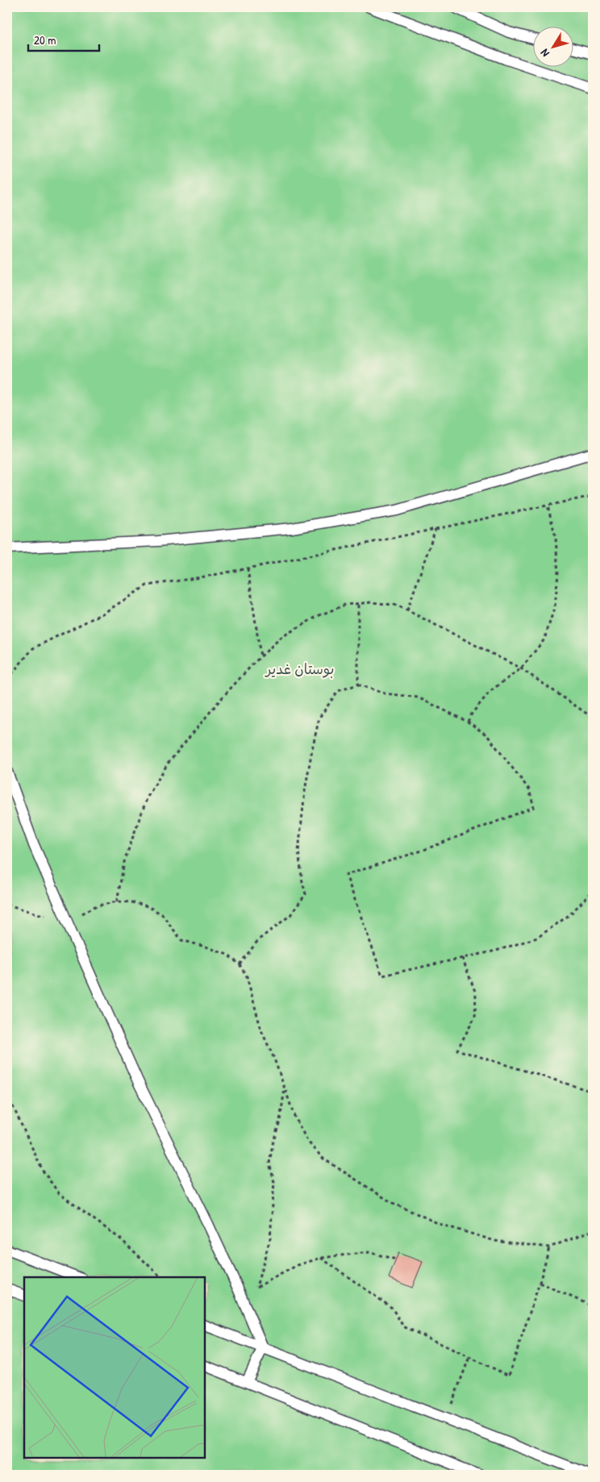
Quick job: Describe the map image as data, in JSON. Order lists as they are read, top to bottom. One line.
{"parks":["بوستان غدیر"],"scale_bar":"20 m","north":"bottom left"}
